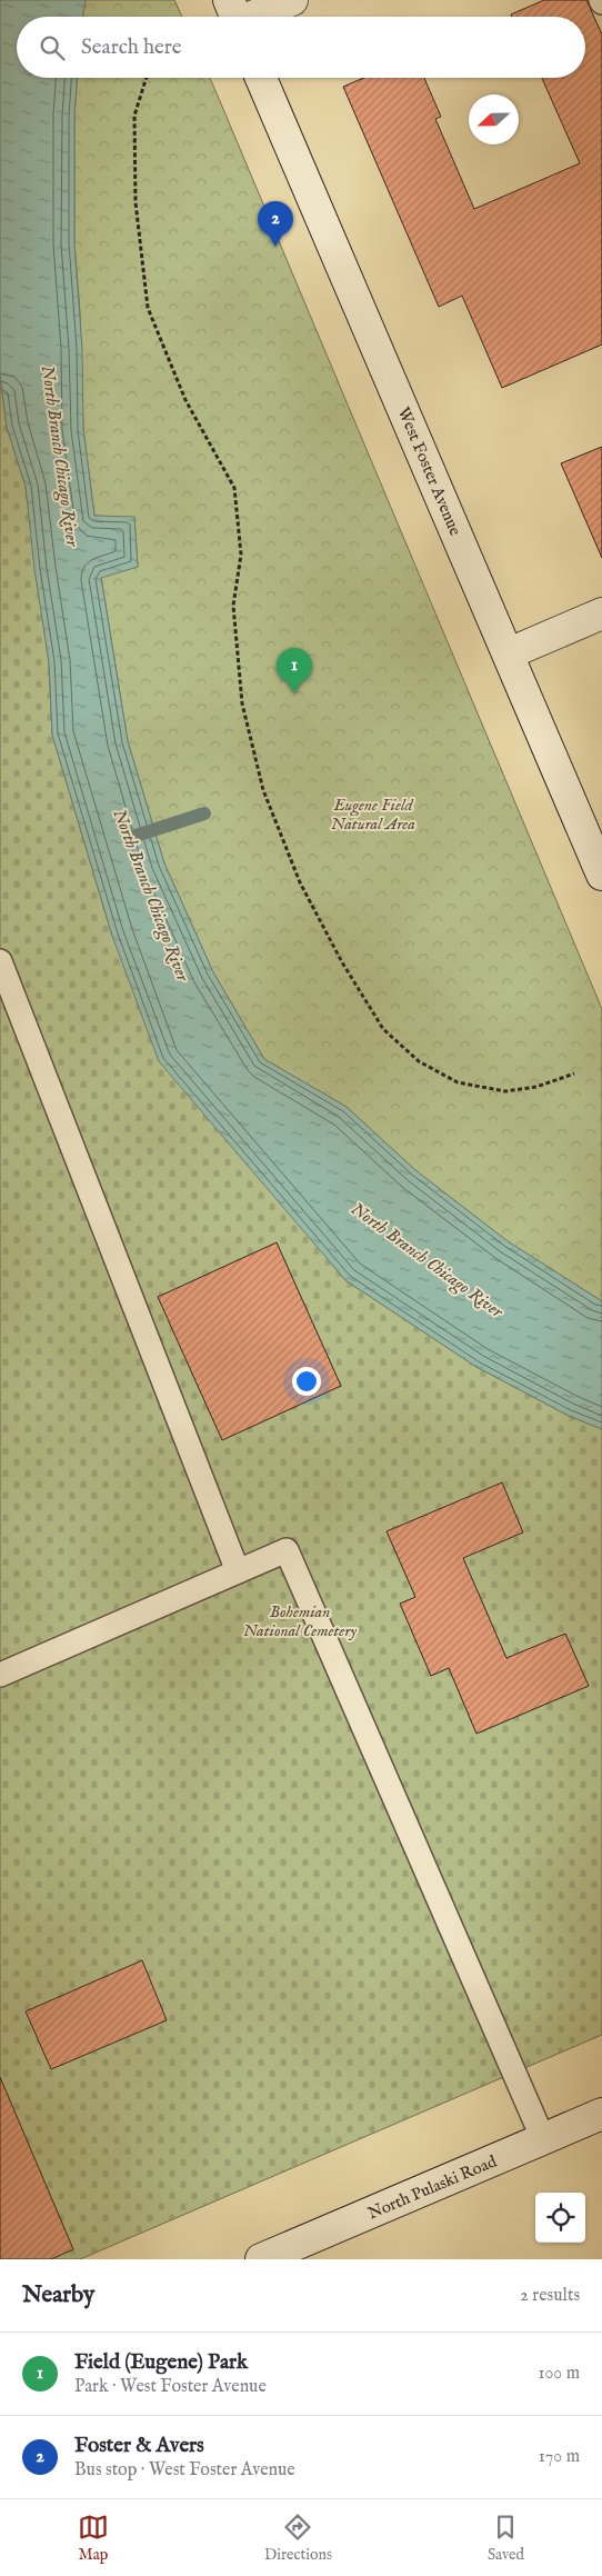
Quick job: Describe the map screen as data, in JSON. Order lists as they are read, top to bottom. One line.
{"streets":{"main road":["West Foster Avenue","North Pulaski Road"]},"water":["North Branch Chicago River"],"parks":["Eugene Field Natural Area","Bohemian National Cemetery"],"north":"left","page":{"search":"Search here","pins":["2","1"],"heading":["Nearby","2 results"],"list":[{"mark":"1","name":"Field (Eugene) Park","note":"Park · West Foster Avenue","value":"100 m"},{"mark":"2","name":"Foster & Avers","note":"Bus stop · West Foster Avenue","value":"170 m"}],"nav":["Map","Directions","Saved"]}}
